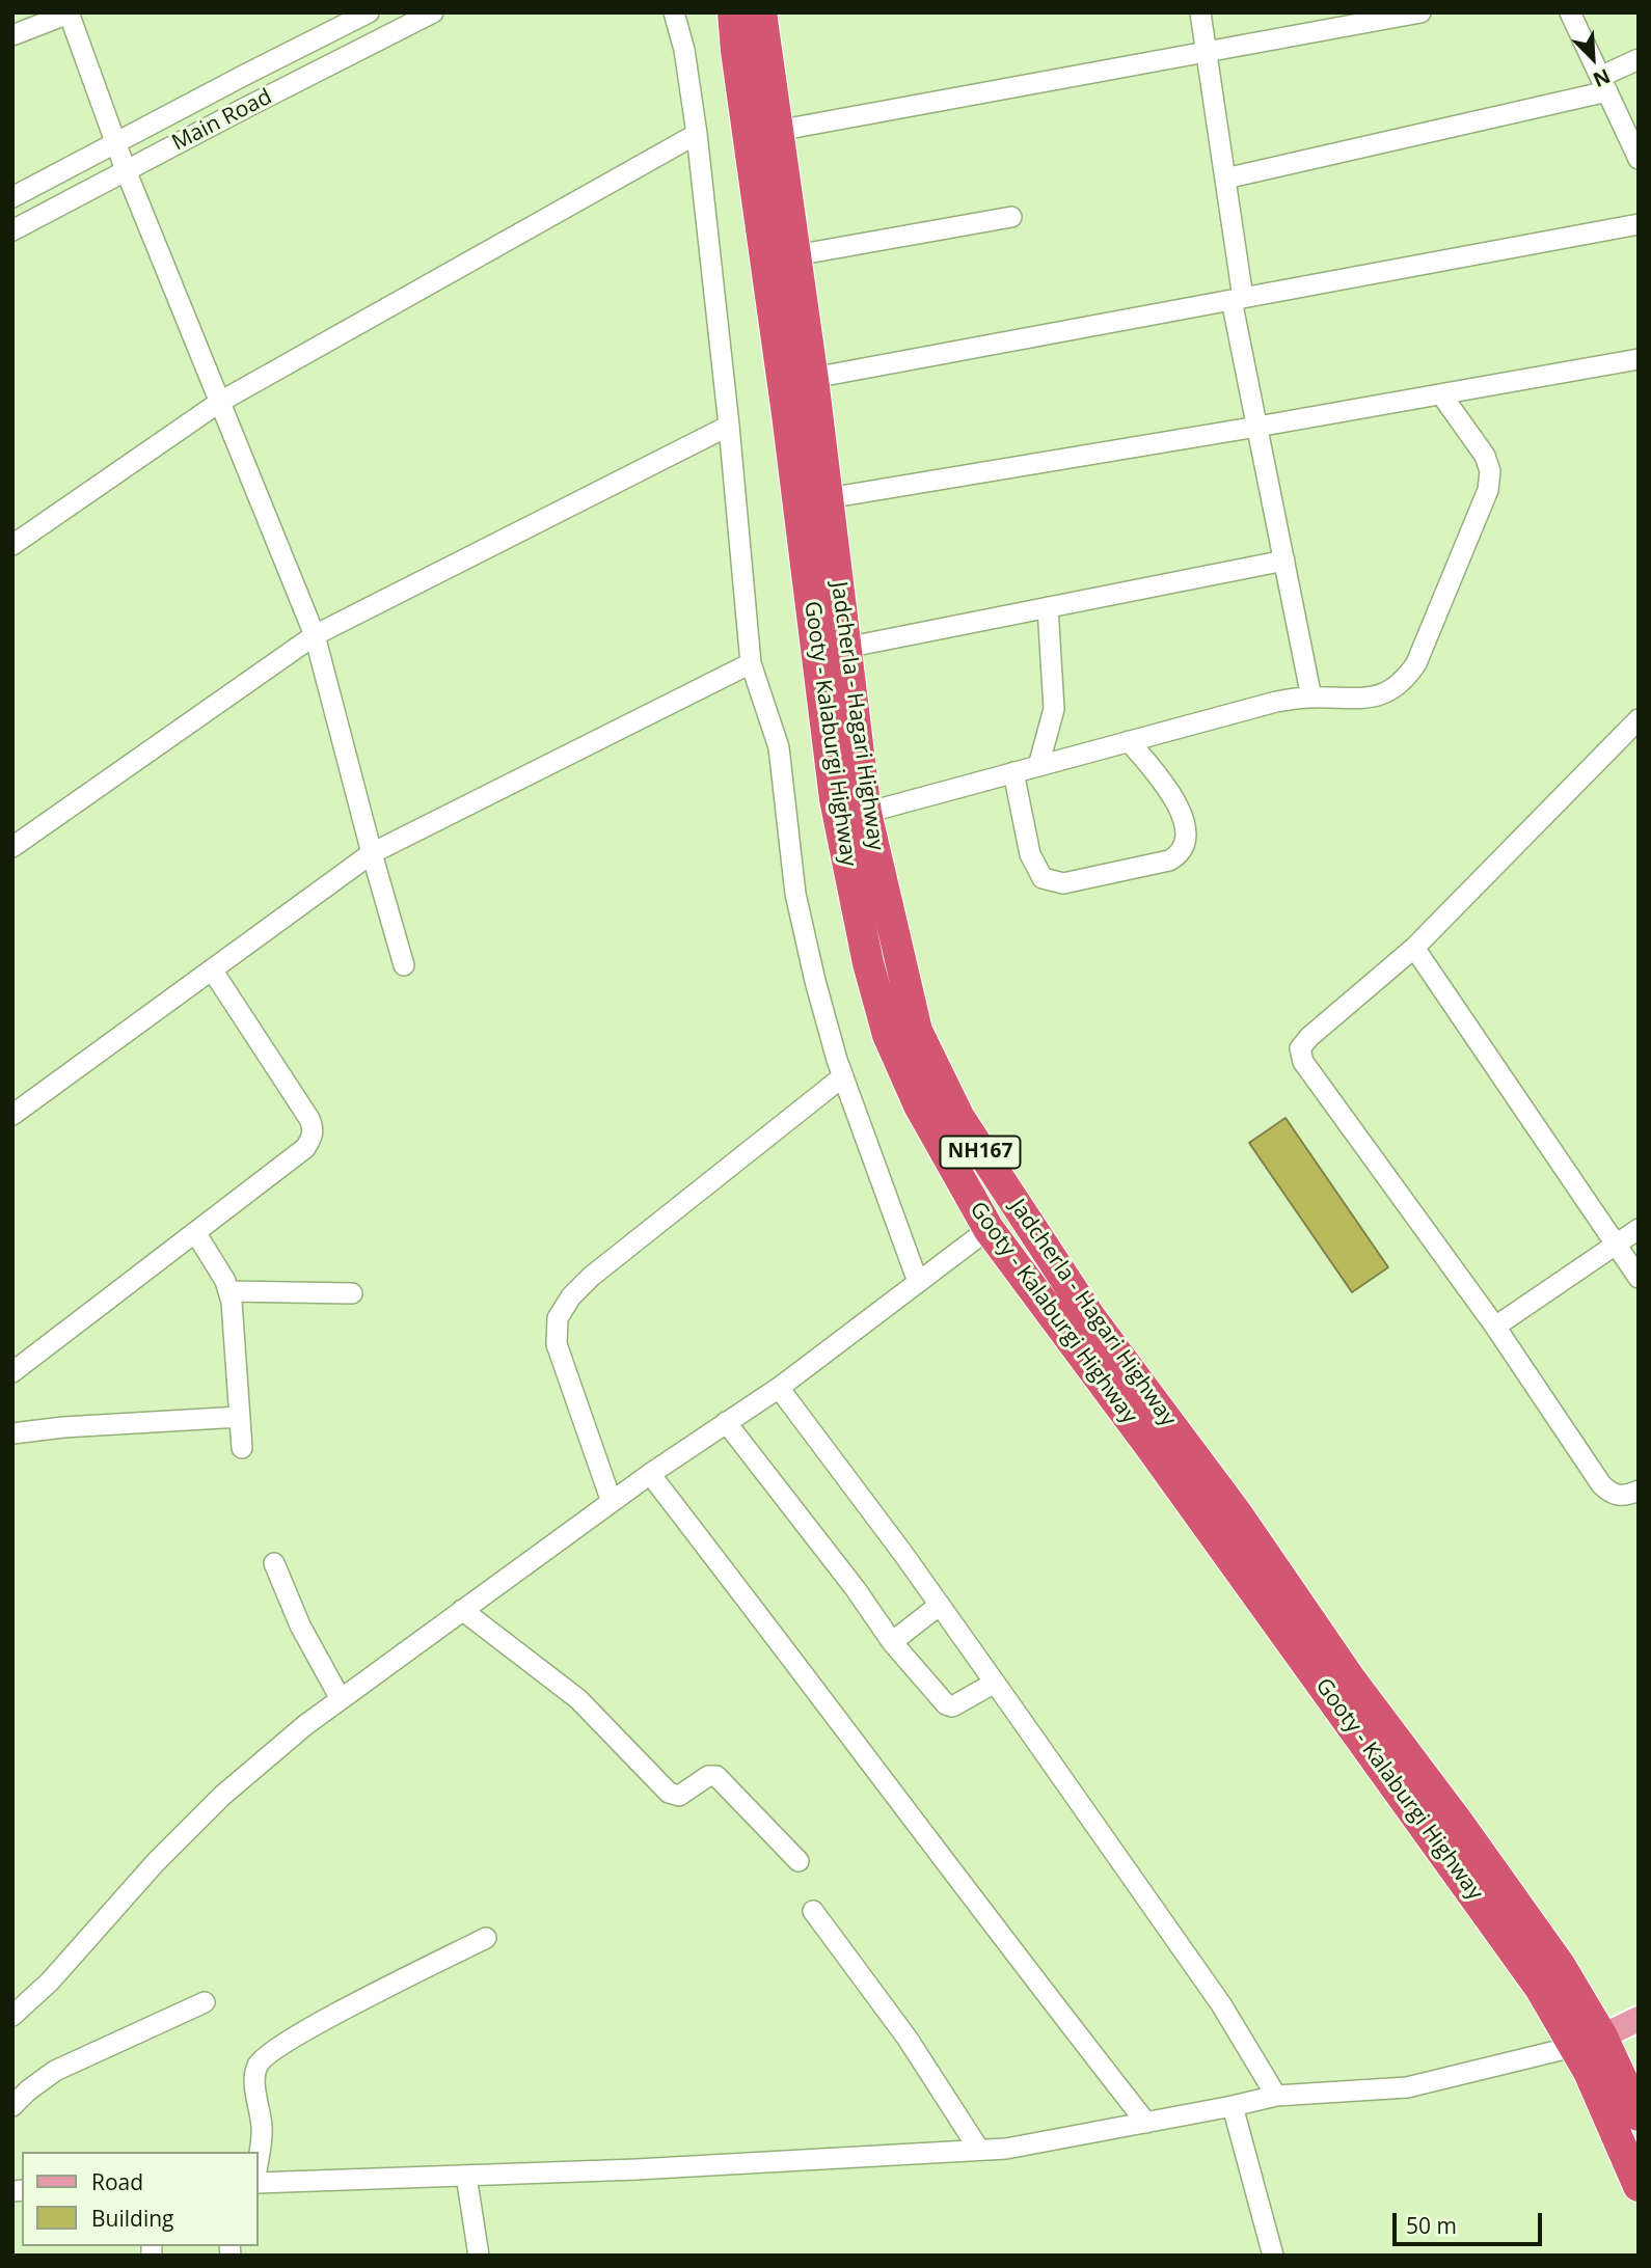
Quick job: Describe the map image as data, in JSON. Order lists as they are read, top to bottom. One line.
{"streets":{"highway":["Jadcherla - Hagari Highway","Gooty - Kalaburgi Highway","NH167"],"street":["Main Road"]},"legend":["Road","Building"],"scale_bar":"50 m","north":"bottom right"}
